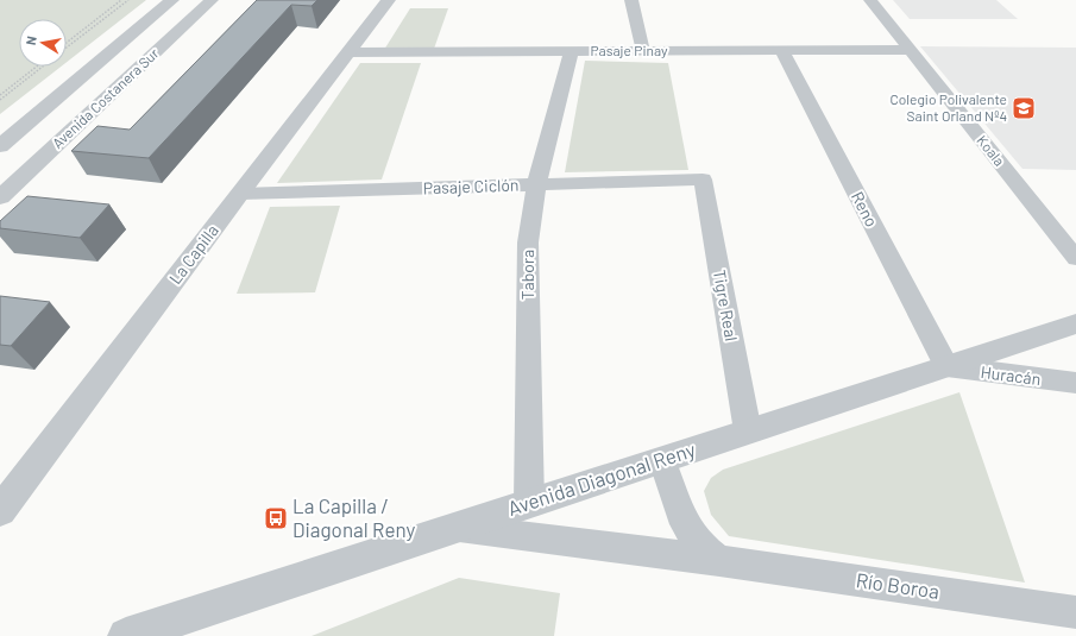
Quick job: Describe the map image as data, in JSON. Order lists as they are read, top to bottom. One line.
{"streets":{"street":["Pasaje Pinay","Avenida Costanera Sur","Koala","Pasaje Ciclón","Reno","La Capilla","Tabora","Tigre Real","Huracán","Avenida Diagonal Reny","Río Boroa"]},"crossings":[["Pasaje Pinay","Koala"],["Pasaje Pinay","Reno"],["Pasaje Pinay","La Capilla"],["Pasaje Pinay","Tabora"],["Pasaje Ciclón","La Capilla"],["Pasaje Ciclón","Tabora"],["Pasaje Ciclón","Tigre Real"],["Reno","Huracán"],["Reno","Avenida Diagonal Reny"],["Tabora","Avenida Diagonal Reny"],["Tigre Real","Avenida Diagonal Reny"],["Huracán","Avenida Diagonal Reny"],["Avenida Diagonal Reny","Río Boroa"]],"places":{"school or university":["Colegio Polivalente Saint Orland Nº4"],"bus stop":["La Capilla / Diagonal Reny"]},"north":"left"}
